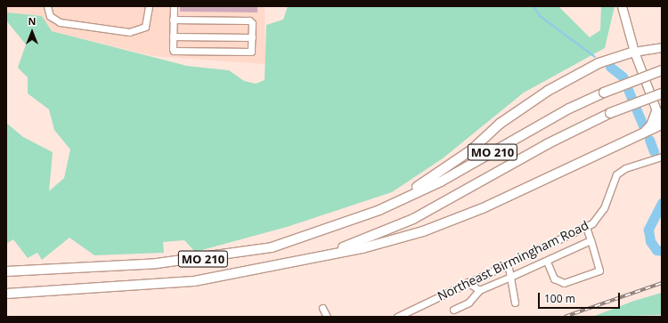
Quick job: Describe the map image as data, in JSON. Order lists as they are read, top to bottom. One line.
{"streets":{"highway":["MO 210"],"street":["Northeast Birmingham Road"]},"scale_bar":"100 m","north":"top"}
